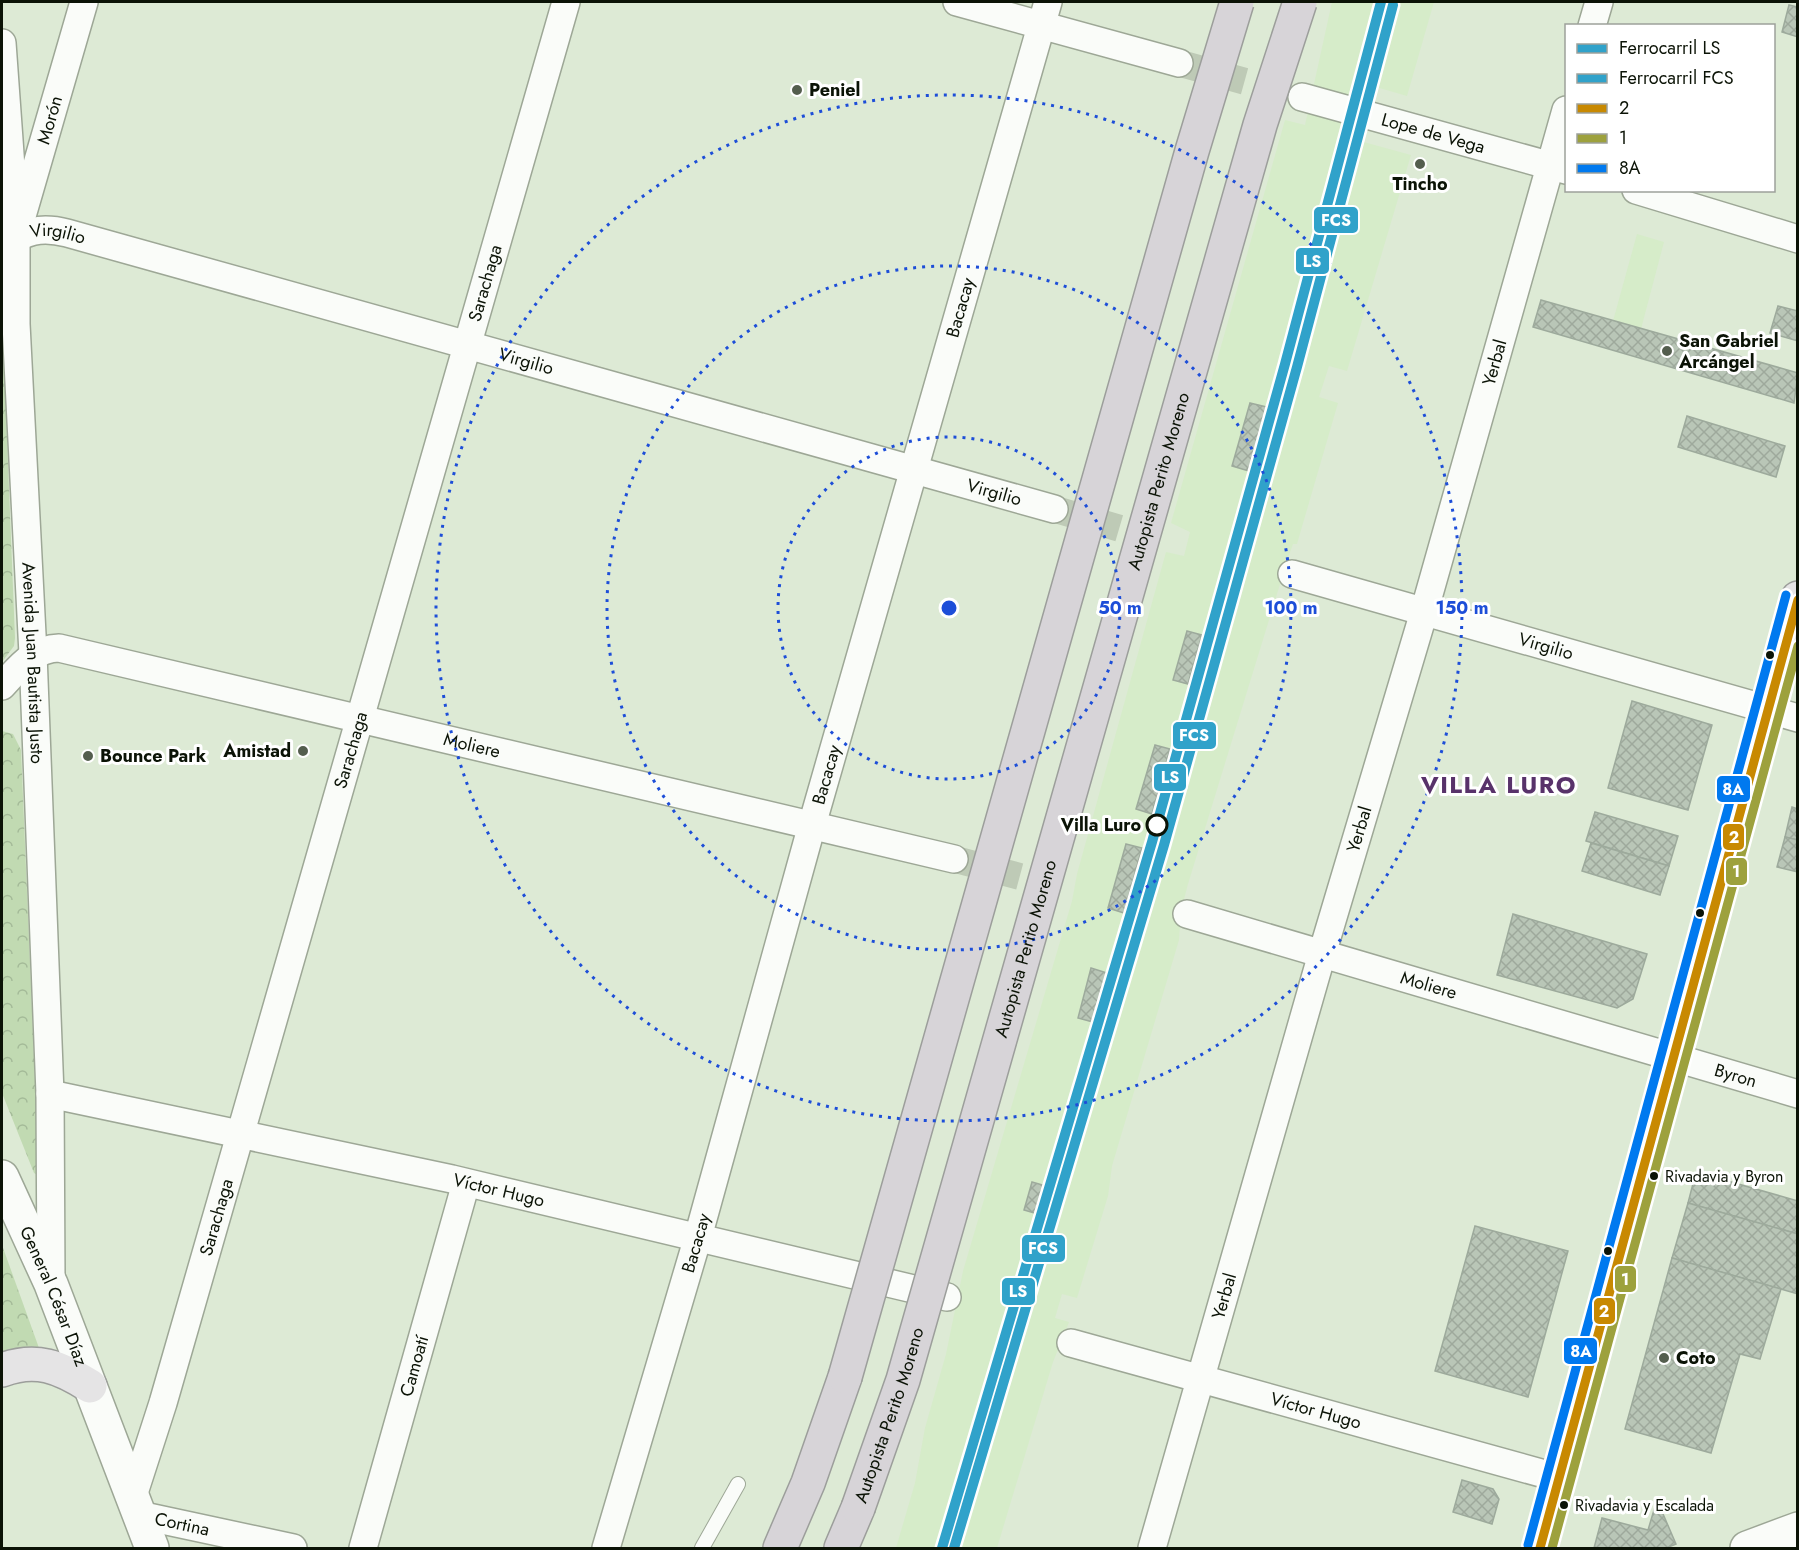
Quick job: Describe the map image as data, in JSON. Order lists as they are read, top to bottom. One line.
{"streets":{"highway":["Autopista Perito Moreno"],"street":["Morón","Lope de Vega","Virgilio","Sarachaga","Bacacay","Yerbal","Avenida Juan Bautista Justo","Moliere","Byron","Víctor Hugo","General César Díaz","Camoatí","Cortina"]},"crossings":[["Morón","Virgilio"],["Morón","Avenida Juan Bautista Justo"],["Lope de Vega","Yerbal"],["Virgilio","Sarachaga"],["Virgilio","Bacacay"],["Virgilio","Yerbal"],["Virgilio","Avenida Juan Bautista Justo"],["Sarachaga","Moliere"],["Sarachaga","Víctor Hugo"],["Sarachaga","General César Díaz"],["Sarachaga","Cortina"],["Bacacay","Moliere"],["Bacacay","Víctor Hugo"],["Yerbal","Moliere"],["Yerbal","Víctor Hugo"],["Avenida Juan Bautista Justo","Moliere"],["Avenida Juan Bautista Justo","Víctor Hugo"],["Avenida Juan Bautista Justo","General César Díaz"],["Moliere","Byron"],["Víctor Hugo","Camoatí"],["General César Díaz","Cortina"]],"districts":["VILLA LURO"],"places":["Peniel","Tincho","San Gabriel Arcángel","Amistad","Bounce Park","Villa Luro","Rivadavia y Byron","Coto","Rivadavia y Escalada"],"lines":["rail line LS","rail line FCS","transit line 8A","transit line 2","transit line 1"],"legend":["Ferrocarril LS","Ferrocarril FCS","2","1","8A"],"rings":["50 m","100 m","150 m"]}
